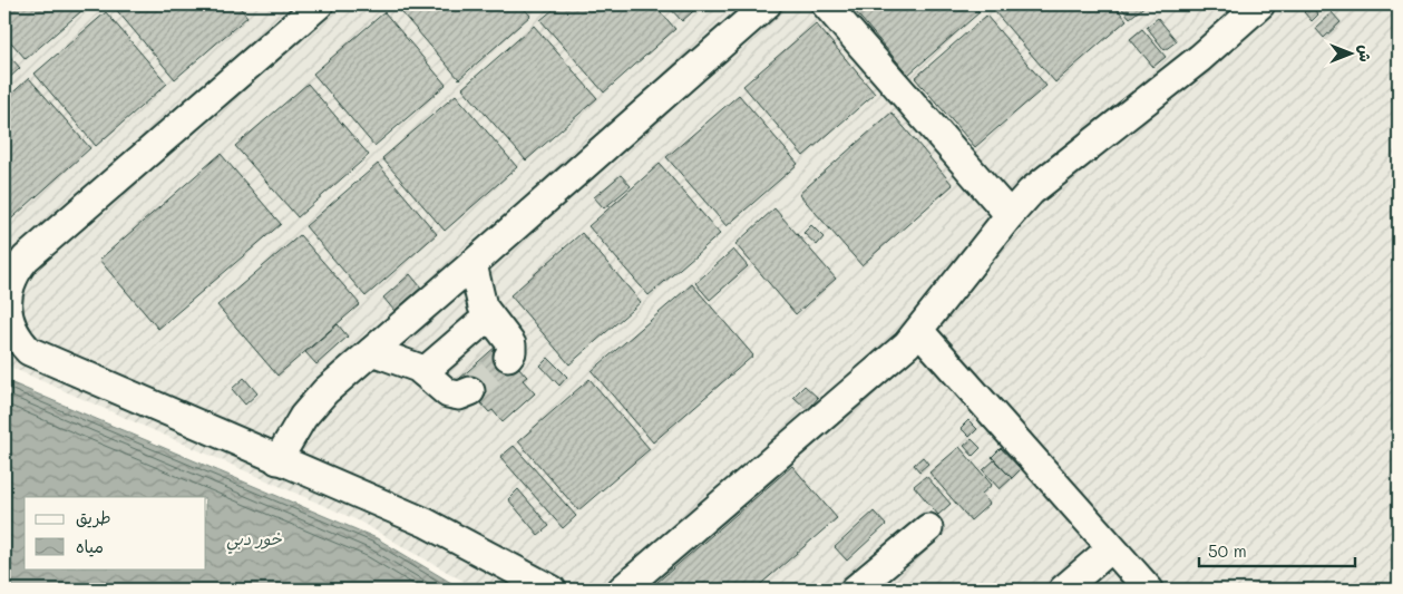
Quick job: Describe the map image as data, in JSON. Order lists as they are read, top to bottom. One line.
{"water":["خور دبي"],"legend":["طريق","مياه"],"scale_bar":"50 m","north":"right"}
